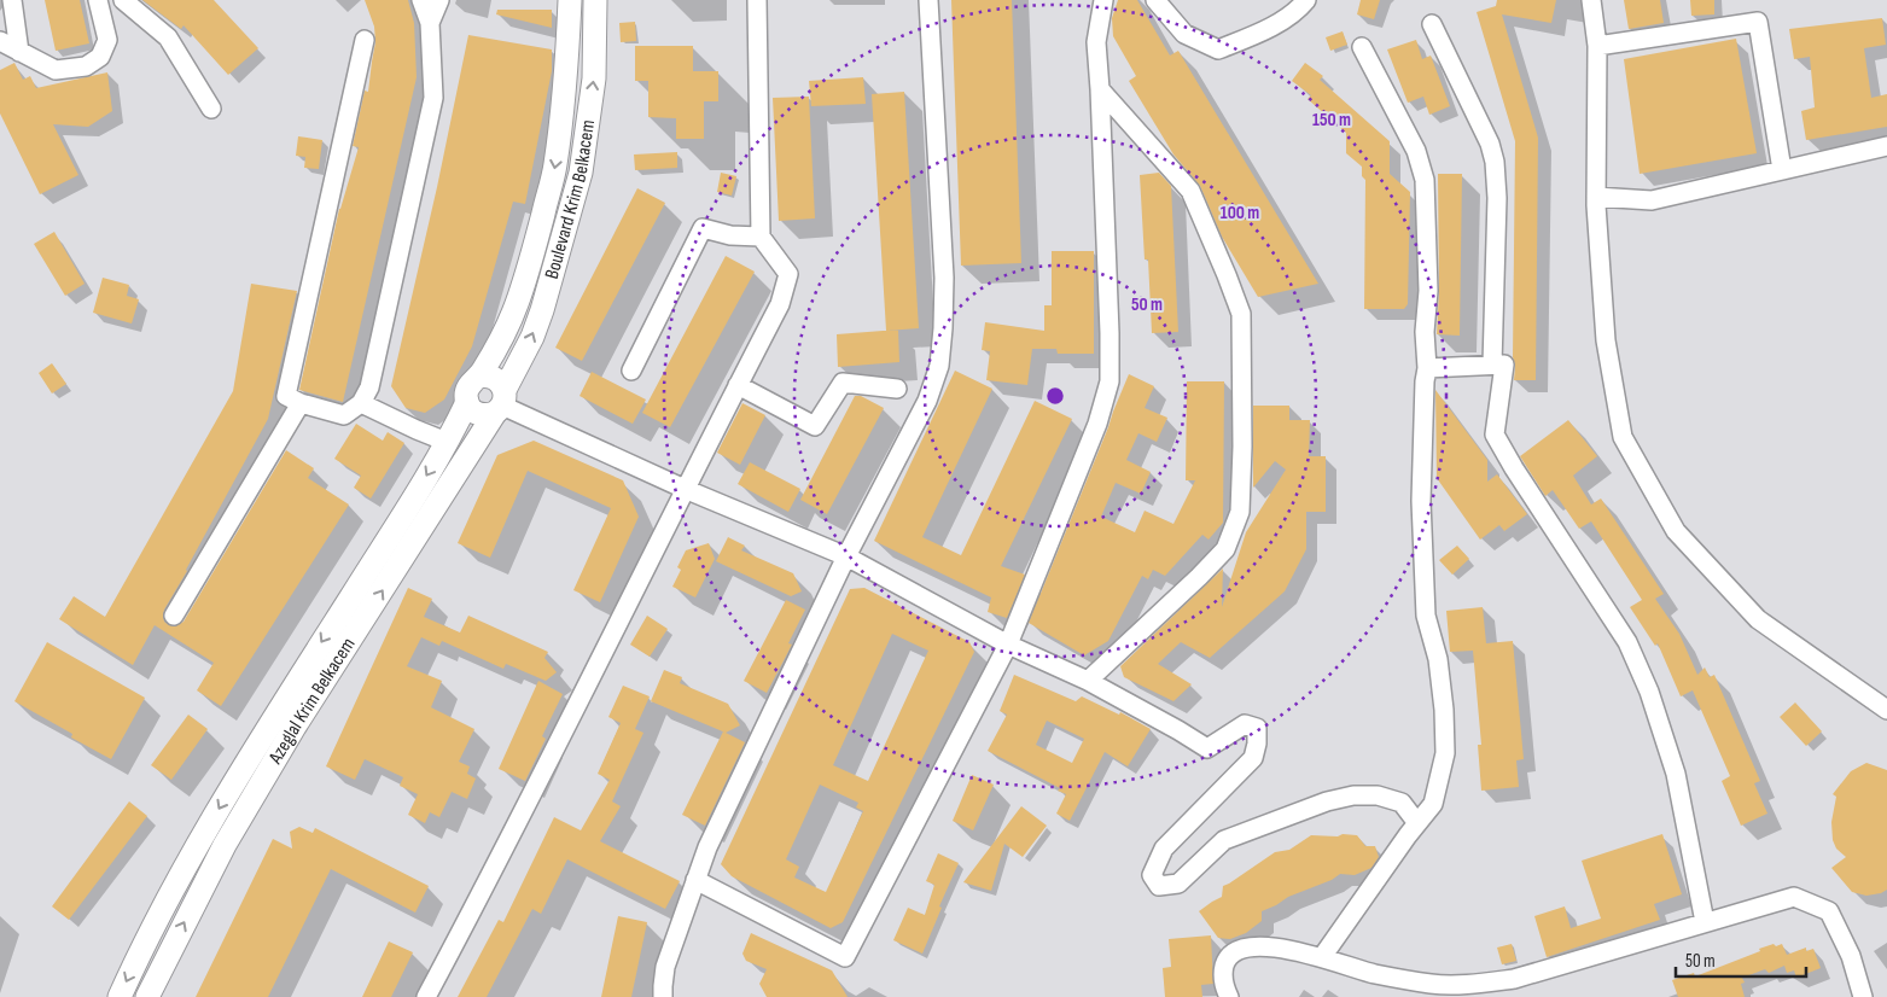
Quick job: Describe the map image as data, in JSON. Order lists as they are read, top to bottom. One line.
{"streets":{"main road":["Boulevard Krim Belkacem","Azeglal Krim Belkacem"]},"crossings":[["Boulevard Krim Belkacem","Azeglal Krim Belkacem"]],"scale_bar":"50 m","rings":["150 m","100 m","50 m"]}
